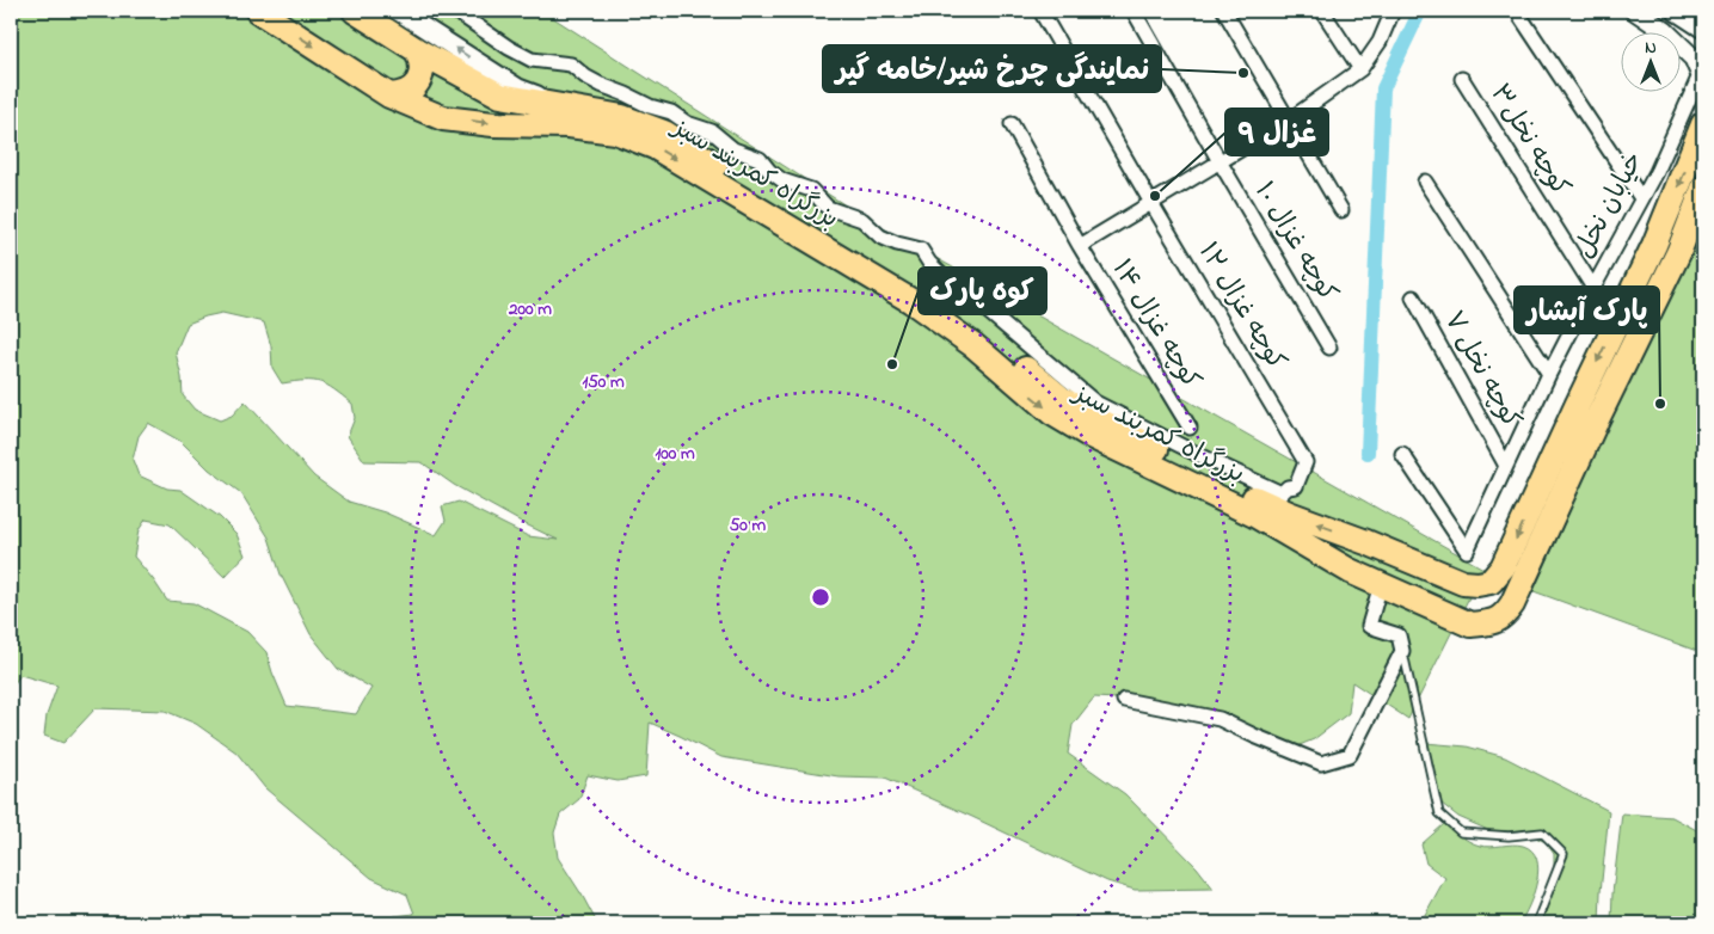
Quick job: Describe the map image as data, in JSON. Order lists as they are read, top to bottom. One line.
{"streets":{"highway":["بزرگراه کمربند سبز"],"street":["کوچه نخل۳","خیابان نخل","کوچه غزال ۱۰","کوچه غزال ۱۲","کوچه غزال ۱۴","کوچه نخل ۷"]},"crossings":[["کوچه نخل۳","خیابان نخل"],["خیابان نخل","کوچه نخل ۷"]],"places":["نمایندگی چرخ شیر/خامه گیر","غزال ۹","کوه پارک","پارک آبشار"],"north":"top","rings":["200 m","150 m","100 m","50 m"]}
